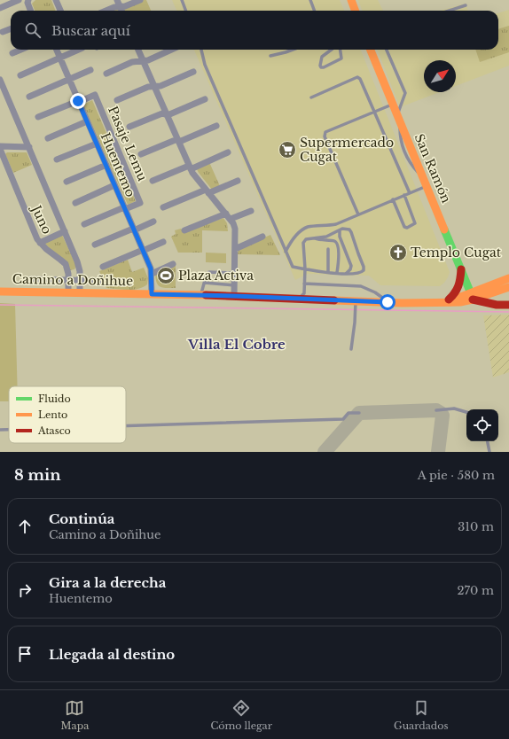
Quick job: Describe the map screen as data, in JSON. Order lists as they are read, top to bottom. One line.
{"streets":{"main road":["San Ramón","Camino a Doñihue"],"street":["Pasaje Lemu","Huentemo","Juno"]},"crossings":[["Pasaje Lemu","Huentemo"],["Huentemo","Camino a Doñihue"],["San Ramón","Camino a Doñihue"],["Juno","Camino a Doñihue"]],"districts":["Villa El Cobre"],"places":{"supermarket":["Supermercado Cugat"],"church":["Templo Cugat"],"sports":["Plaza Activa"]},"legend":["Fluido","Lento","Atasco"],"north":"top right","page":{"search":"Buscar aquí","heading":["8 min","A pie · 580 m"],"list":[["Continúa","Camino a Doñihue","310 m"],["Gira a la derecha","Huentemo","270 m"],"Llegada al destino"],"nav":["Mapa","Cómo llegar","Guardados"]}}
